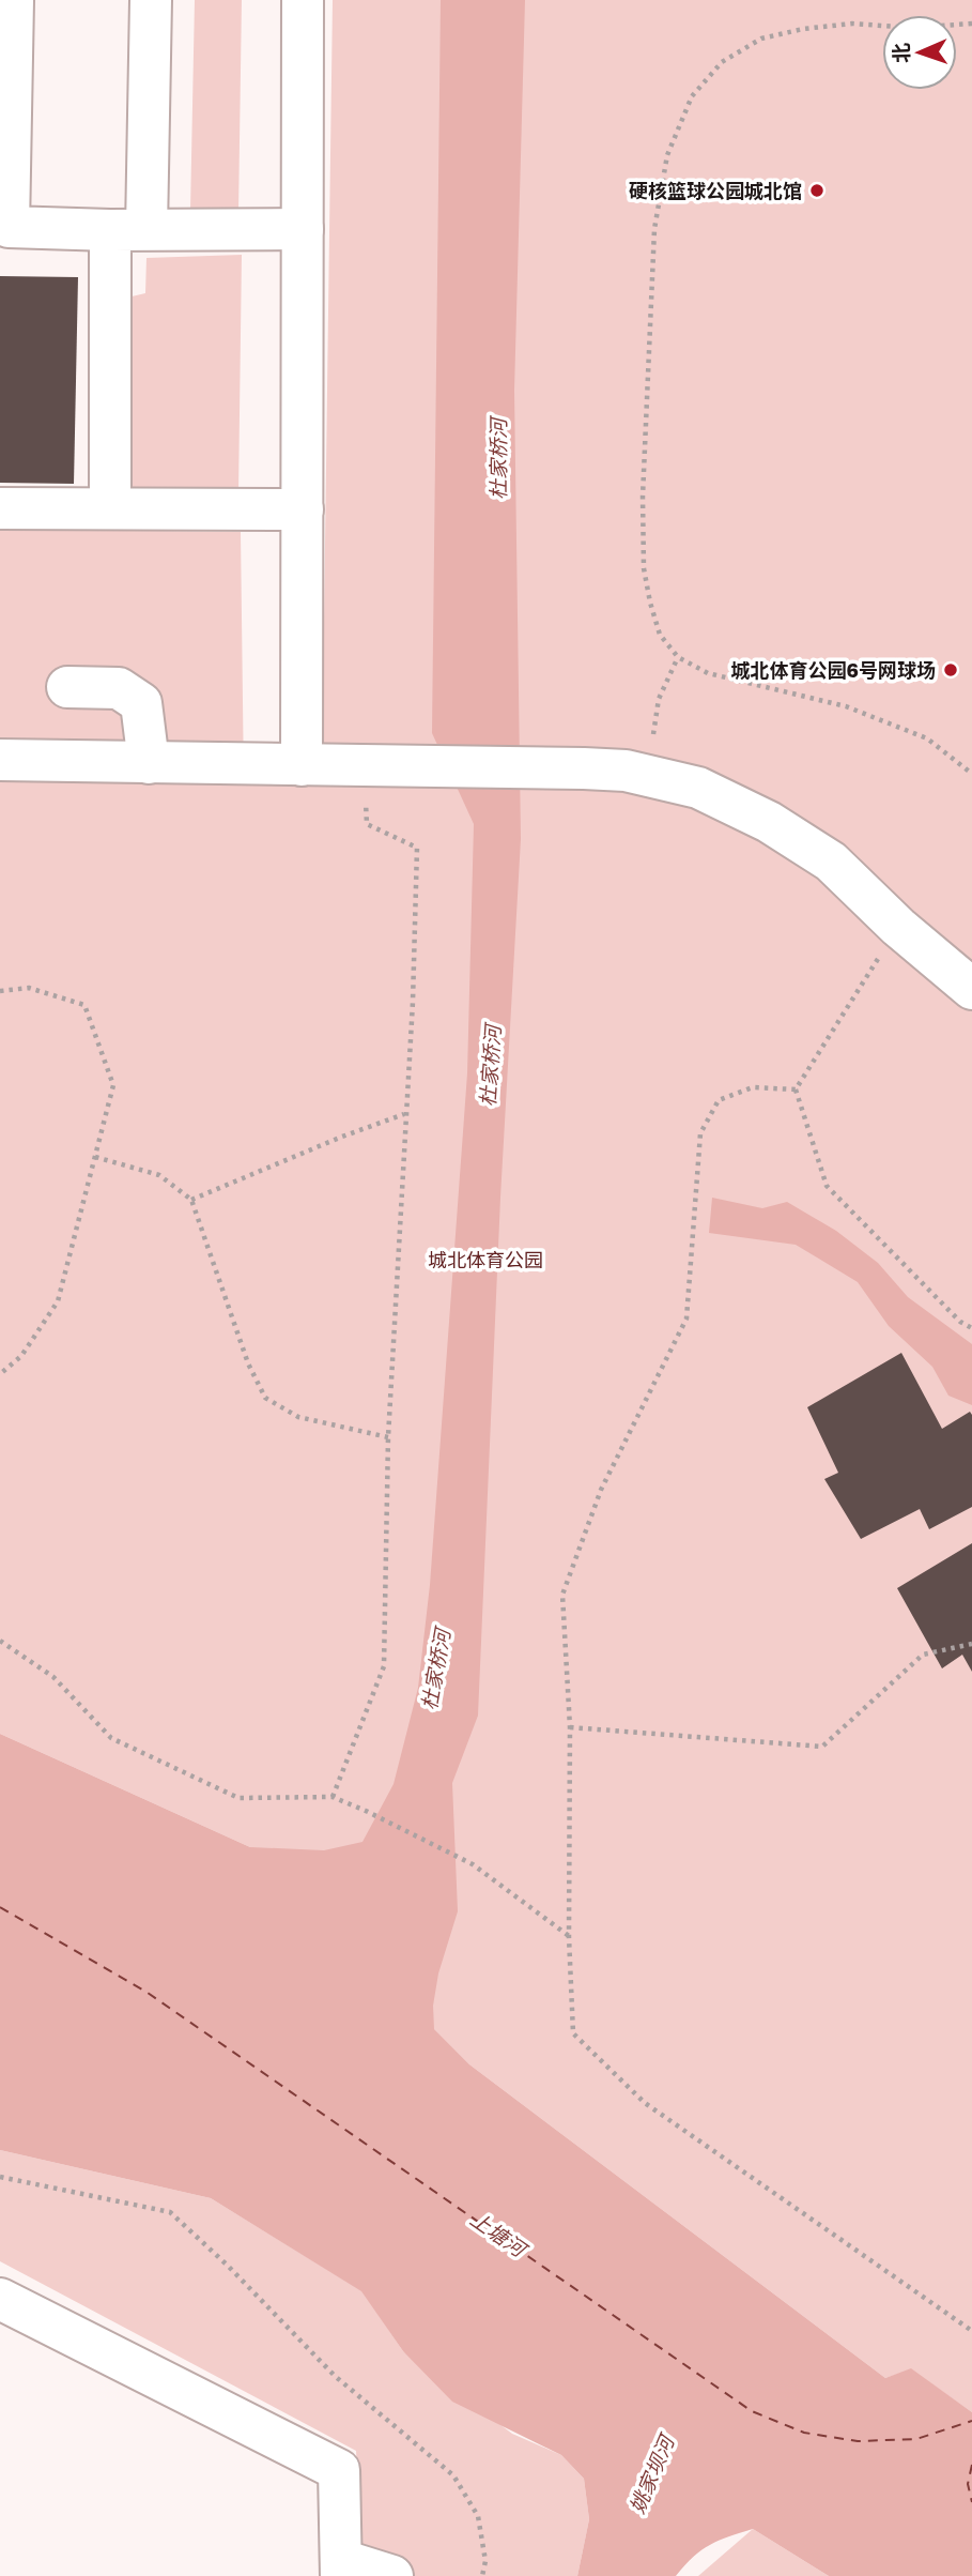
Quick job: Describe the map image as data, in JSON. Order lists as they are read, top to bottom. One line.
{"water":["杜家桥河","上塘河","姚家坝河"],"parks":["城北体育公园"],"places":["硬核篮球公园城北馆","城北体育公园6号网球场"],"north":"left"}
